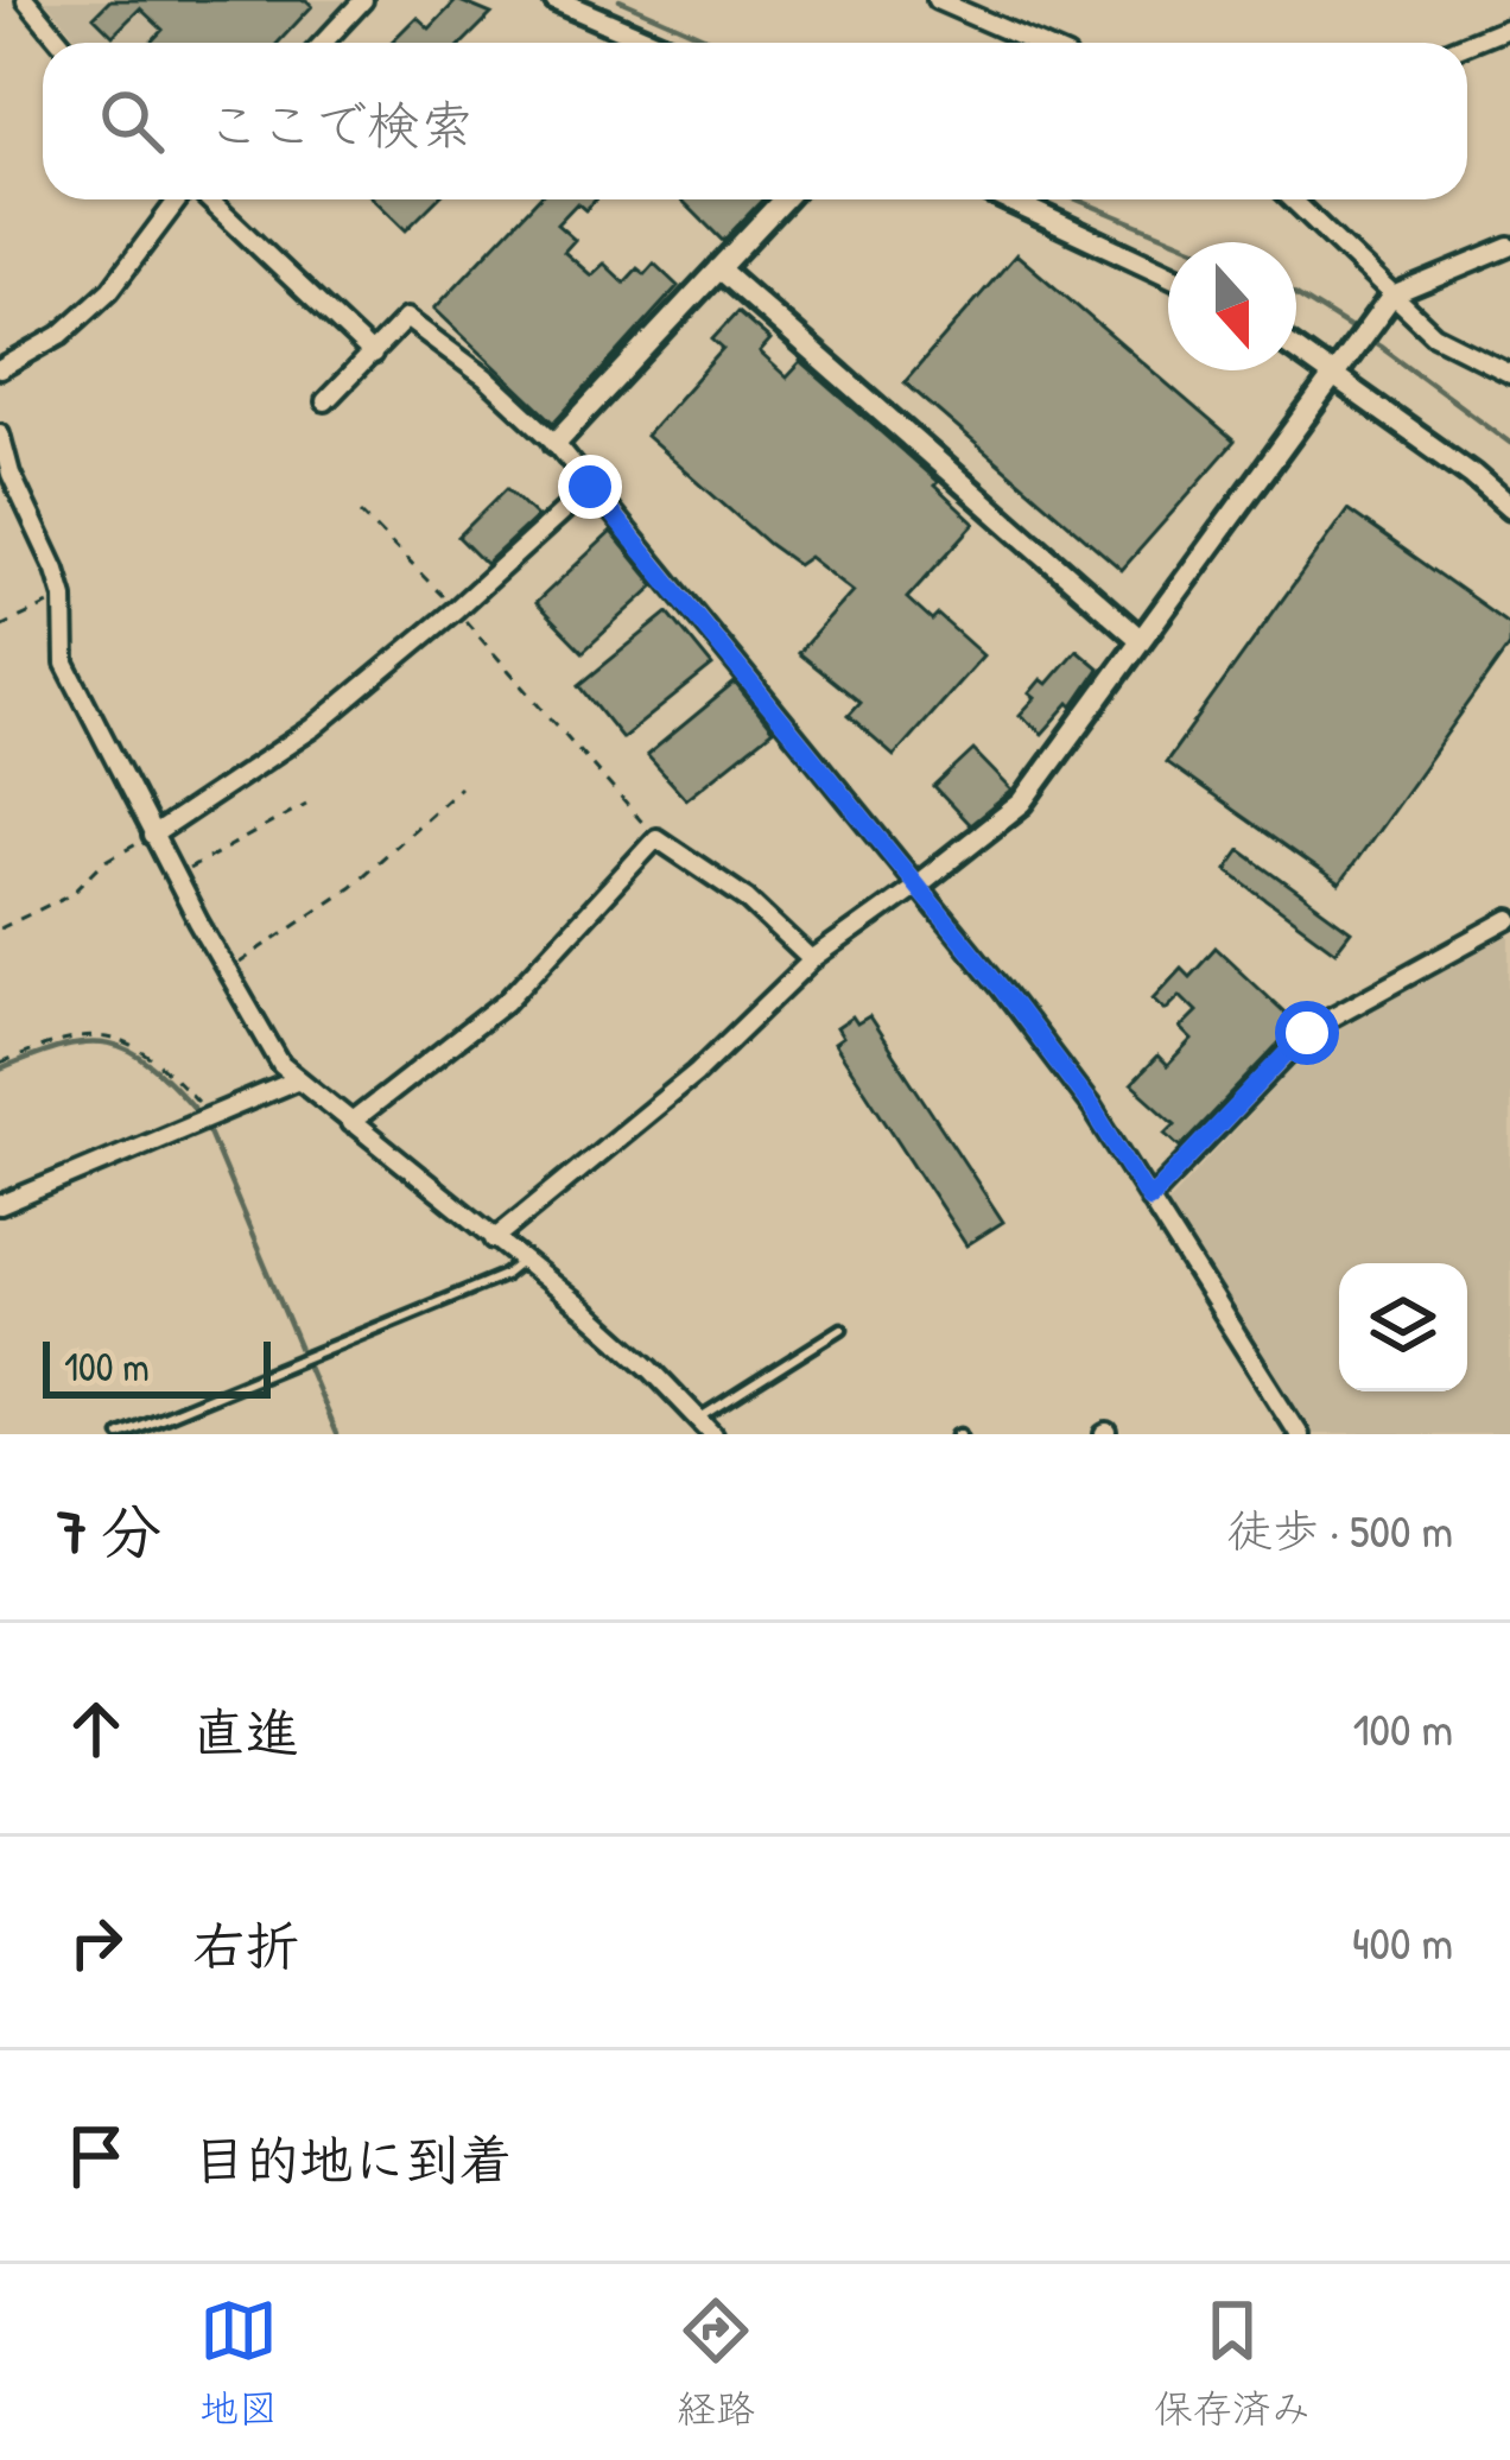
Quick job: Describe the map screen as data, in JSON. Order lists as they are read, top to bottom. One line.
{"scale_bar":"100 m","north":"bottom","page":{"search":"ここで検索","scale":"100 m","heading":["7 分","徒歩 · 500 m"],"list":[["直進","100 m"],["右折","400 m"],"目的地に到着"],"nav":["地図","経路","保存済み"]}}
